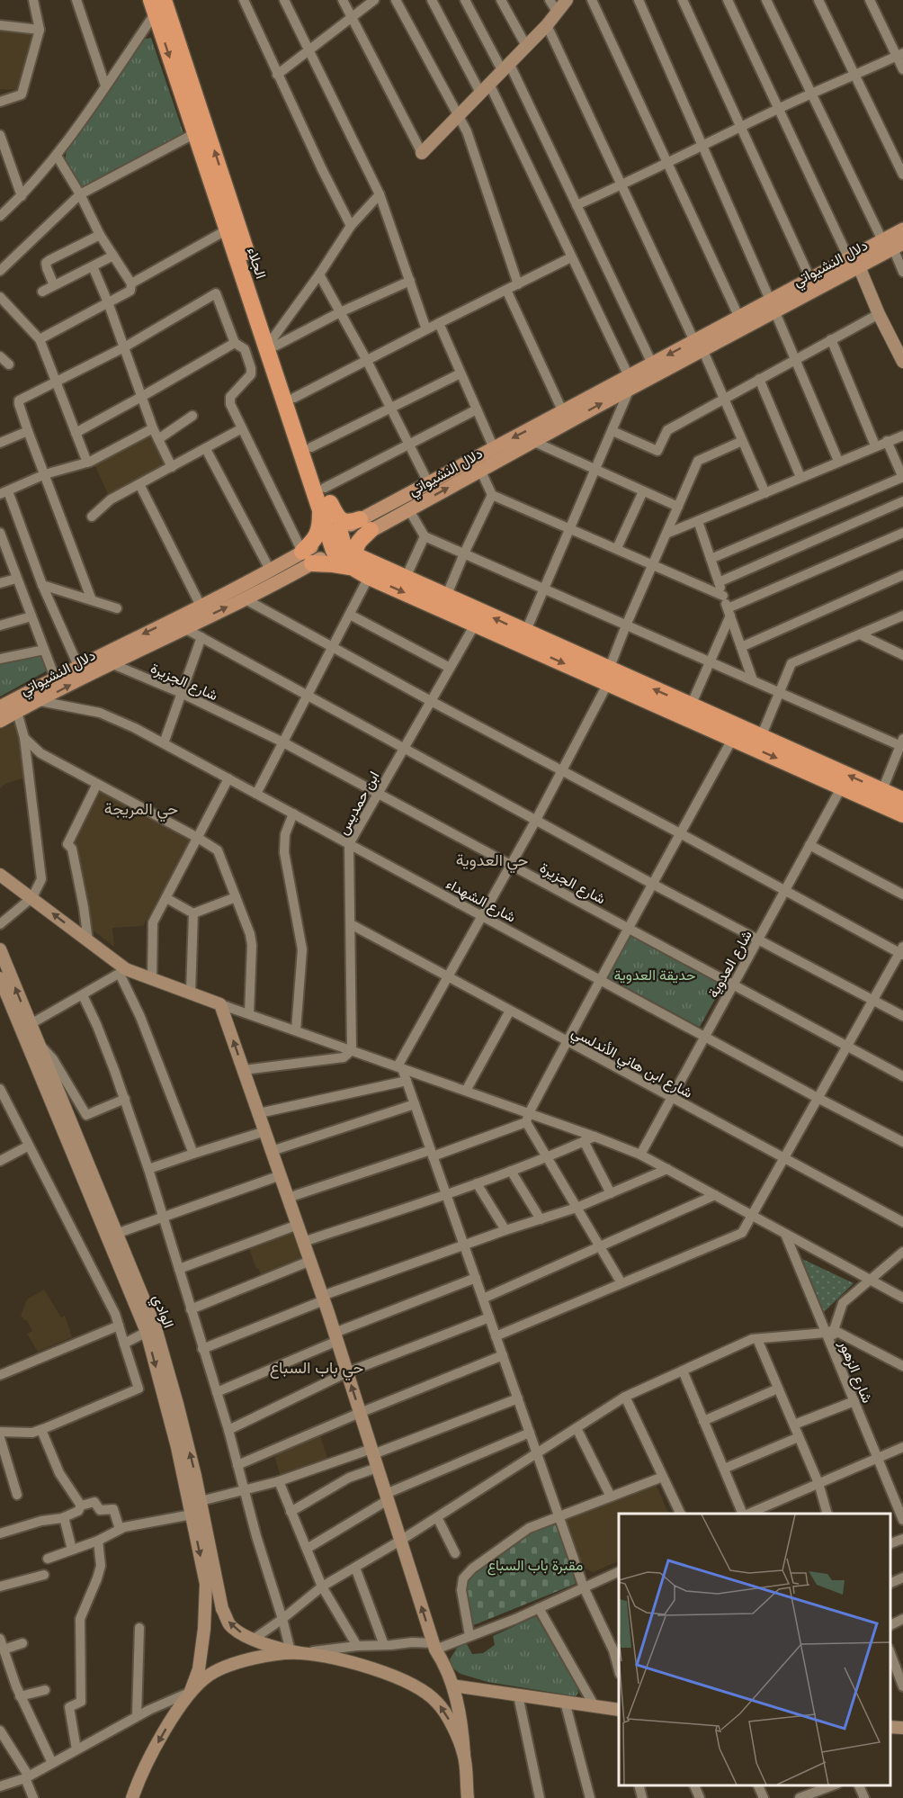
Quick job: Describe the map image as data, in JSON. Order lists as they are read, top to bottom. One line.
{"streets":{"highway":["الجلاء"],"main road":["دلال النشيواتي","الوادي"],"street":["شارع الجزيرة","ابن حمديس","شارع الشهداء","شارع العدوية","شارع ابن هاني الأندلسي","شارع الزهور"]},"crossings":[["الجلاء","دلال النشيواتي"],["دلال النشيواتي","شارع الجزيرة"],["دلال النشيواتي","شارع الشهداء"],["شارع الجزيرة","ابن حمديس"],["شارع الجزيرة","شارع العدوية"],["ابن حمديس","شارع الشهداء"],["ابن حمديس","شارع ابن هاني الأندلسي"],["شارع الشهداء","شارع العدوية"],["شارع العدوية","شارع ابن هاني الأندلسي"]],"districts":["حي المريجة","حي العدوية","حي باب السباع"],"parks":["حديقة العدوية","مقبرة باب السباع"]}
